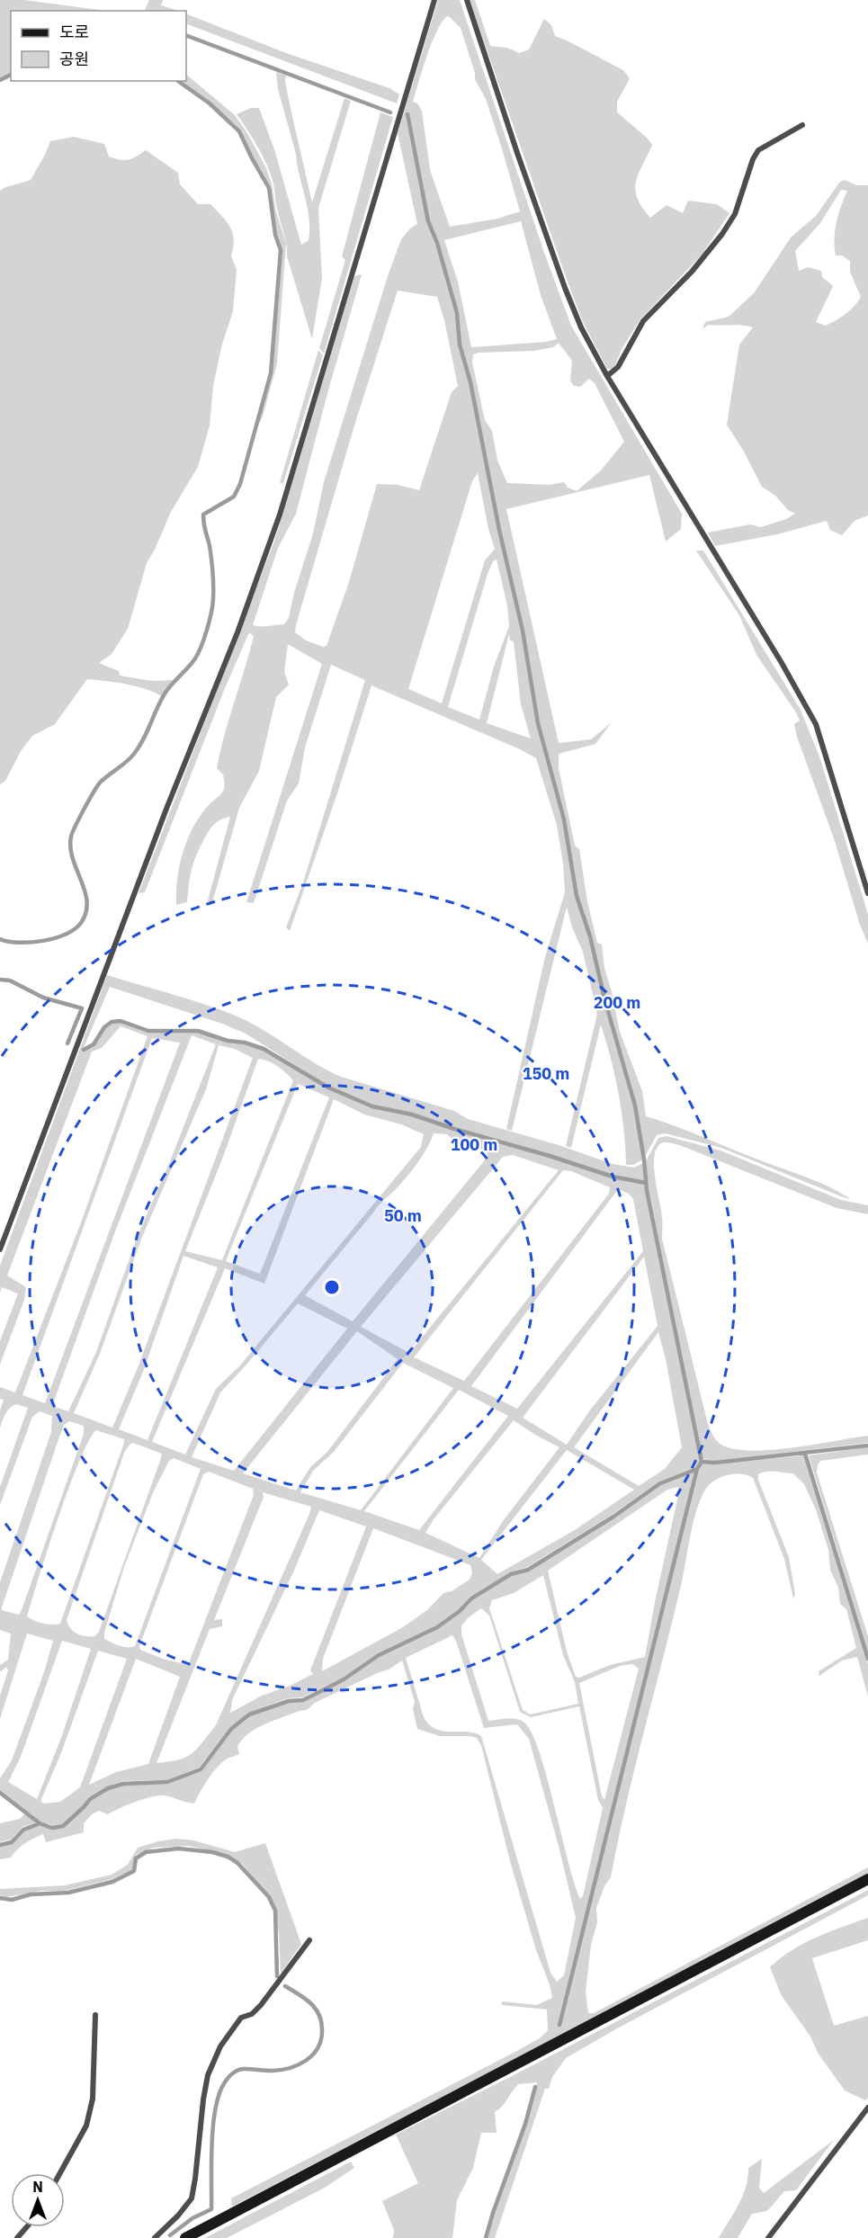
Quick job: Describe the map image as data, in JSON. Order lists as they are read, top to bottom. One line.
{"legend":["도로","공원"],"north":"top","rings":["200 m","150 m","100 m","50 m"]}
